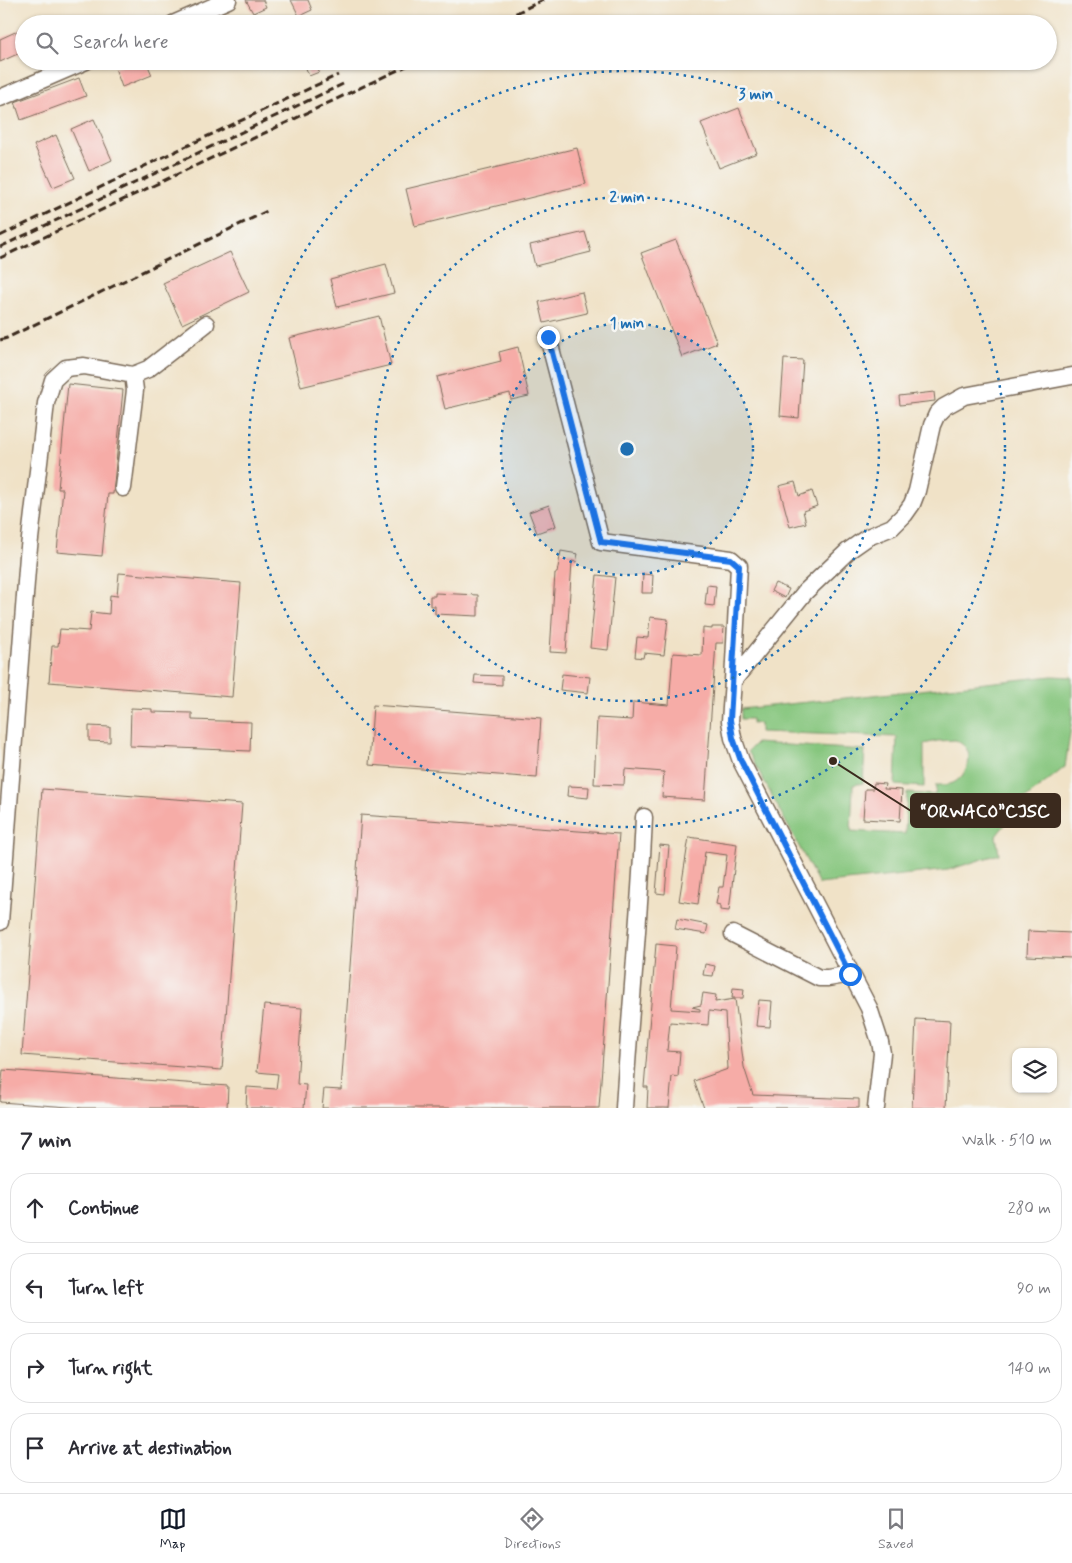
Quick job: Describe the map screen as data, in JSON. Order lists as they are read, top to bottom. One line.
{"places":["“ORWACO”CJSC"],"page":{"search":"Search here","heading":["7 min","Walk · 510 m"],"list":[["Continue","280 m"],["Turn left","90 m"],["Turn right","140 m"],"Arrive at destination"],"nav":["Map","Directions","Saved"]},"rings":["3 min","2 min","1 min"]}
